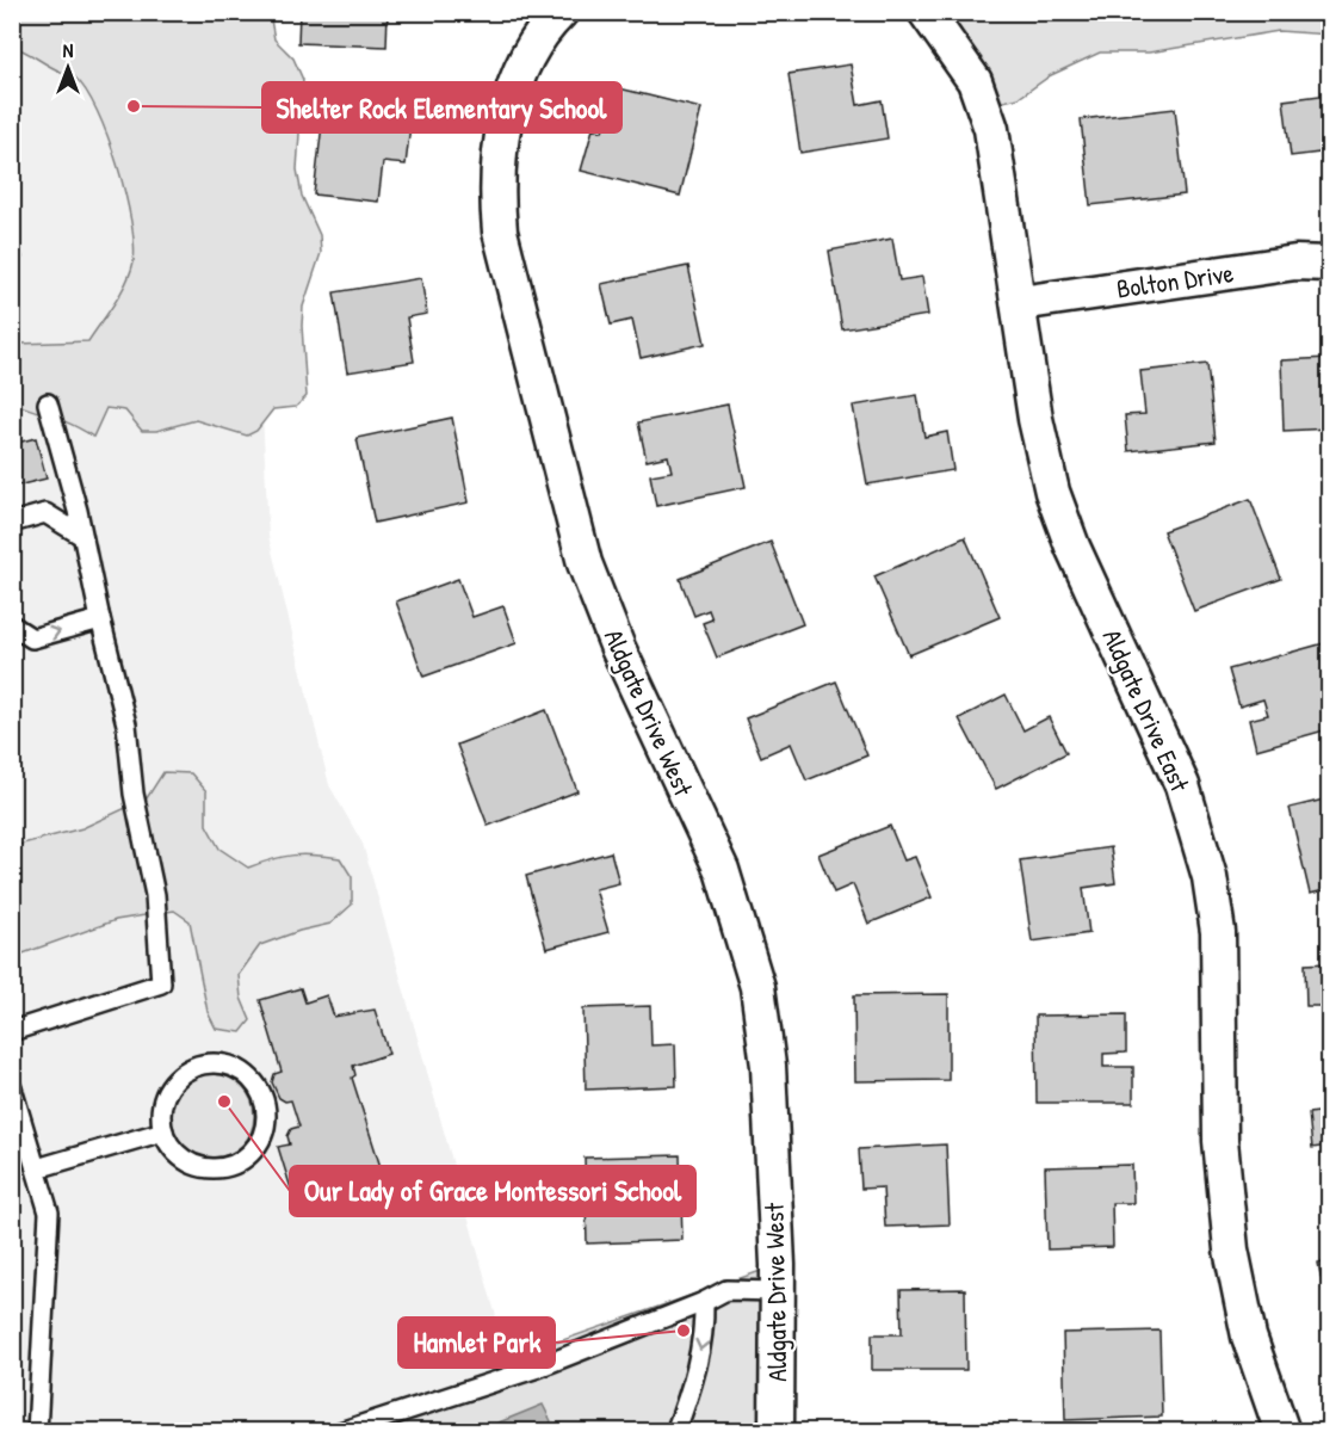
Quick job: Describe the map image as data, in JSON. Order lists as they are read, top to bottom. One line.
{"streets":{"street":["Bolton Drive","Aldgate Drive East","Aldgate Drive West"]},"crossings":[["Bolton Drive","Aldgate Drive East"]],"places":["Shelter Rock Elementary School","Our Lady of Grace Montessori School","Hamlet Park"],"north":"top"}
